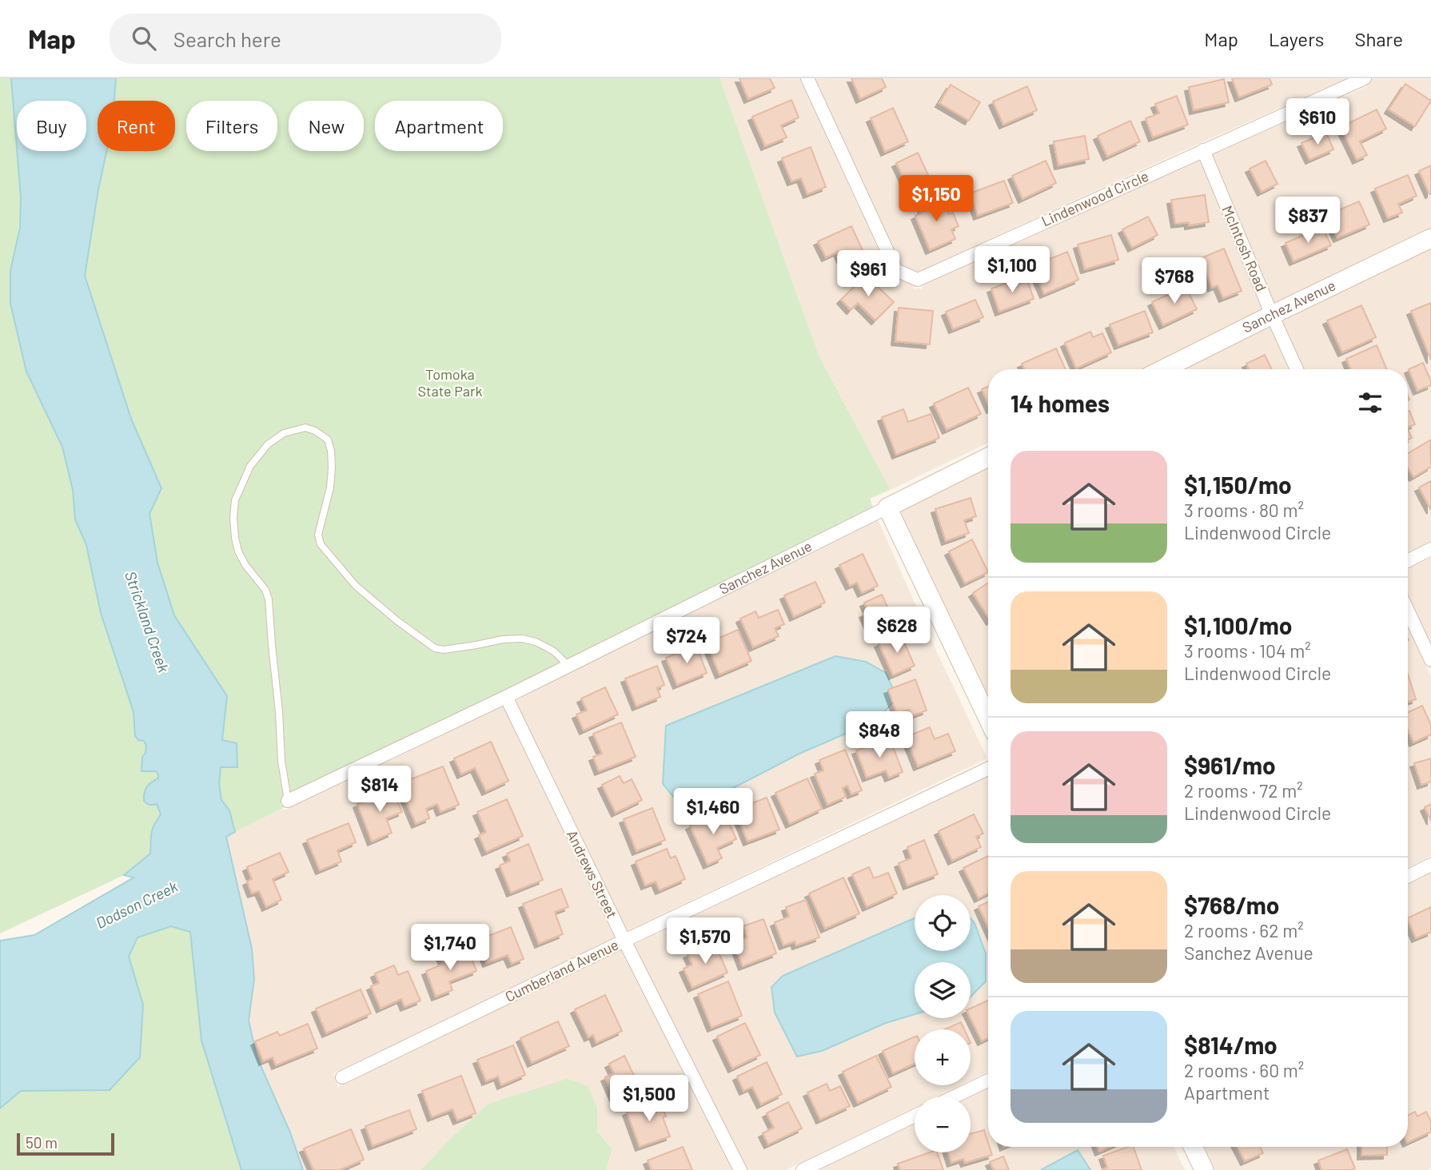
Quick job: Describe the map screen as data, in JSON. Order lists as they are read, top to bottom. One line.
{"streets":{"street":["Lindenwood Circle","McIntosh Road","Sanchez Avenue","Andrews Street","Cumberland Avenue"]},"crossings":[["Lindenwood Circle","McIntosh Road"],["McIntosh Road","Sanchez Avenue"],["Sanchez Avenue","Andrews Street"],["Andrews Street","Cumberland Avenue"]],"water":["Strickland Creek","Dodson Creek"],"parks":["Tomoka State Park"],"scale_bar":"50 m","page":{"header":"Map","search":"Search here","nav":["Map","Layers","Share"],"price":["$610","$1,150","$837","$1,100","$961","$768","$628","$724","$848","$814","$1,460","$1,570","$1,740","$1,500"],"chip":["Buy","Rent","Filters","New","Apartment"],"heading":"14 homes","list":[{"name":"$1,150/mo","note":"3 rooms · 80 m² · Lindenwood Circle"},{"name":"$1,100/mo","note":"3 rooms · 104 m² · Lindenwood Circle"},{"name":"$961/mo","note":"2 rooms · 72 m² · Lindenwood Circle"},{"name":"$768/mo","note":"2 rooms · 62 m² · Sanchez Avenue"},{"name":"$814/mo","note":"2 rooms · 60 m² · Apartment"}],"map_buttons":["+","−"],"scale":"50 m"}}
